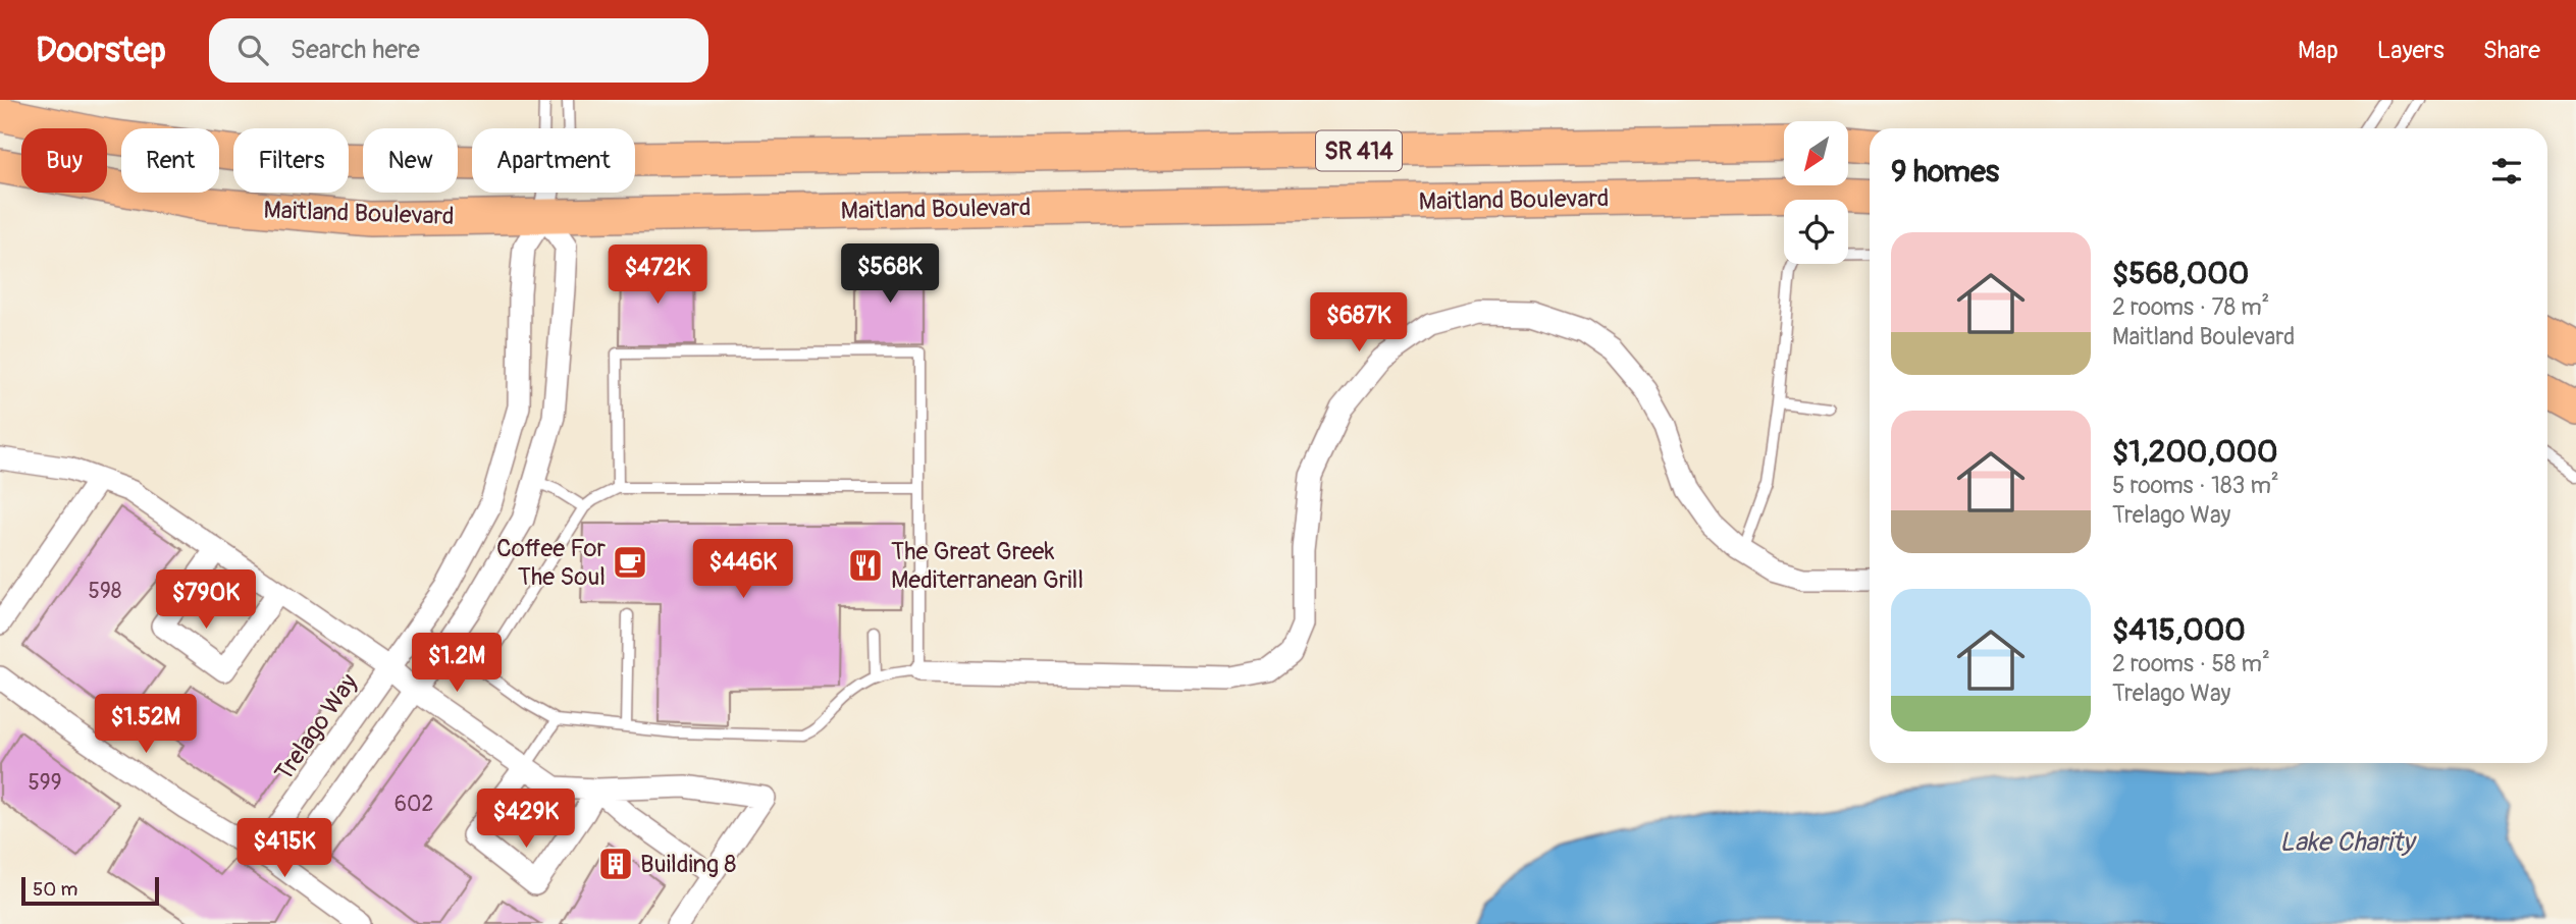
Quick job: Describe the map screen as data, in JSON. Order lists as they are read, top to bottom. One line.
{"streets":{"main road":["SR 414","Maitland Boulevard"],"street":["Trelago Way"]},"crossings":[["Maitland Boulevard","Trelago Way"]],"water":["Lake Charity"],"places":{"cafe":["Coffee For The Soul"],"restaurant":["The Great Greek Mediterranean Grill"],"building":["Building 8"]},"house_numbers":["598","599","602"],"scale_bar":"50 m","north":"bottom left","page":{"header":"Doorstep","search":"Search here","nav":["Map","Layers","Share"],"chip":["Buy","Rent","Filters","New","Apartment"],"heading":"9 homes","list":[{"name":"$568,000","note":"2 rooms · 78 m² · Maitland Boulevard"},{"name":"$1,200,000","note":"5 rooms · 183 m² · Trelago Way"},{"name":"$415,000","note":"2 rooms · 58 m² · Trelago Way"}],"price":["$568K","$472K","$687K","$446K","$790K","$1.2M","$1.52M","$429K","$415K"],"scale":"50 m"}}
